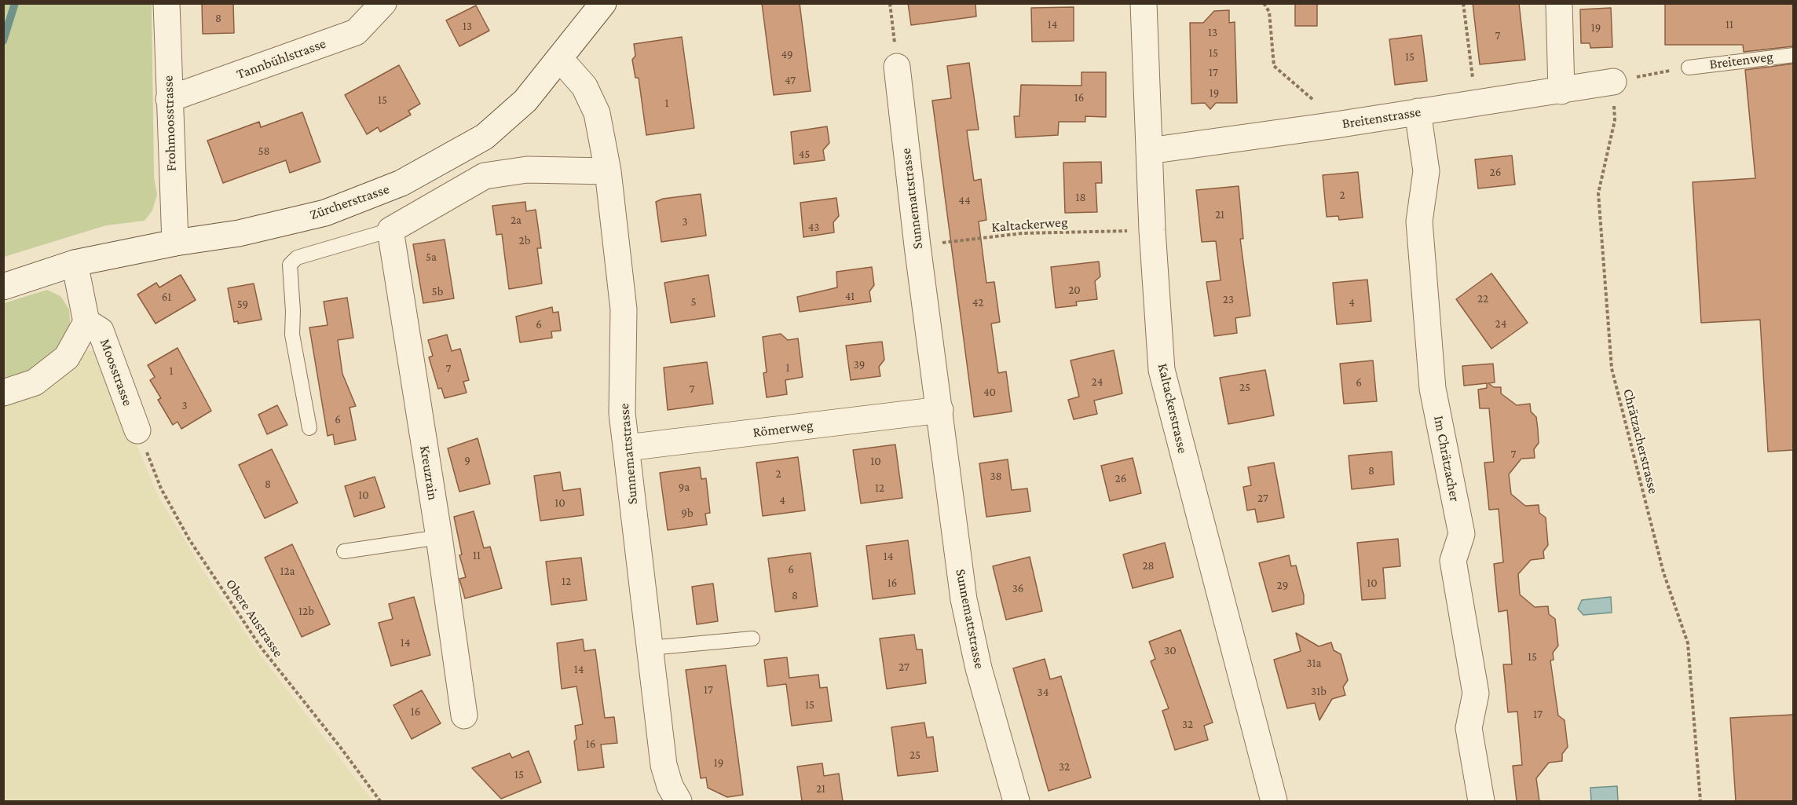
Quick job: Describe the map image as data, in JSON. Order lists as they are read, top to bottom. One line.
{"streets":{"street":["Tannbühlstrasse","Breitenstrasse","Frohmoosstrasse","Sunnemattstrasse","Zürcherstrasse","Moosstrasse","Kaltackerstrasse","Römerweg","Im Chrätzacher","Kreuzrain"],"lane":["Breitenweg"],"path":["Kaltackerweg","Chrätzacherstrasse","Obere Austrasse"]},"crossings":[["Tannbühlstrasse","Frohmoosstrasse"],["Breitenstrasse","Kaltackerstrasse"],["Breitenstrasse","Chrätzacherstrasse"],["Breitenstrasse","Im Chrätzacher"],["Frohmoosstrasse","Zürcherstrasse"],["Sunnemattstrasse","Zürcherstrasse"],["Sunnemattstrasse","Kaltackerweg"],["Sunnemattstrasse","Römerweg"],["Moosstrasse","Obere Austrasse"]],"house_numbers":["8","14","11","13","19","13","7","15","49","15","17","47","19","16","15","1","58","45","26","2","18","44","21","2a","3","43","2b","5a","20","5b","41","61","22","23","5","42","4","59","24","6","39","1","7","1","24","6","25","7","40","3","6","7","9","10","8","2","38","26","8","9a","12","10","27","4","10","9b","11","14","28","6","12a","12","16","10","29","36","8","12b","14","30","15","31a","27","14","17","31b","34","15","16","17","32","16","25","19","32","15","21"]}
